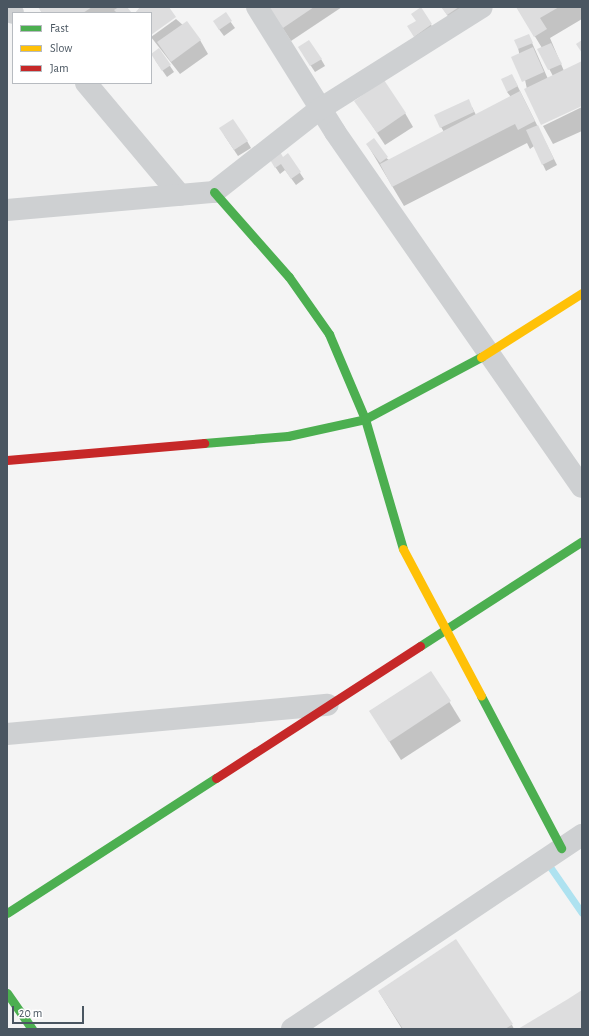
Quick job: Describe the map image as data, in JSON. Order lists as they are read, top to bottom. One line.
{"legend":["Fast","Slow","Jam"],"scale_bar":"20 m"}
